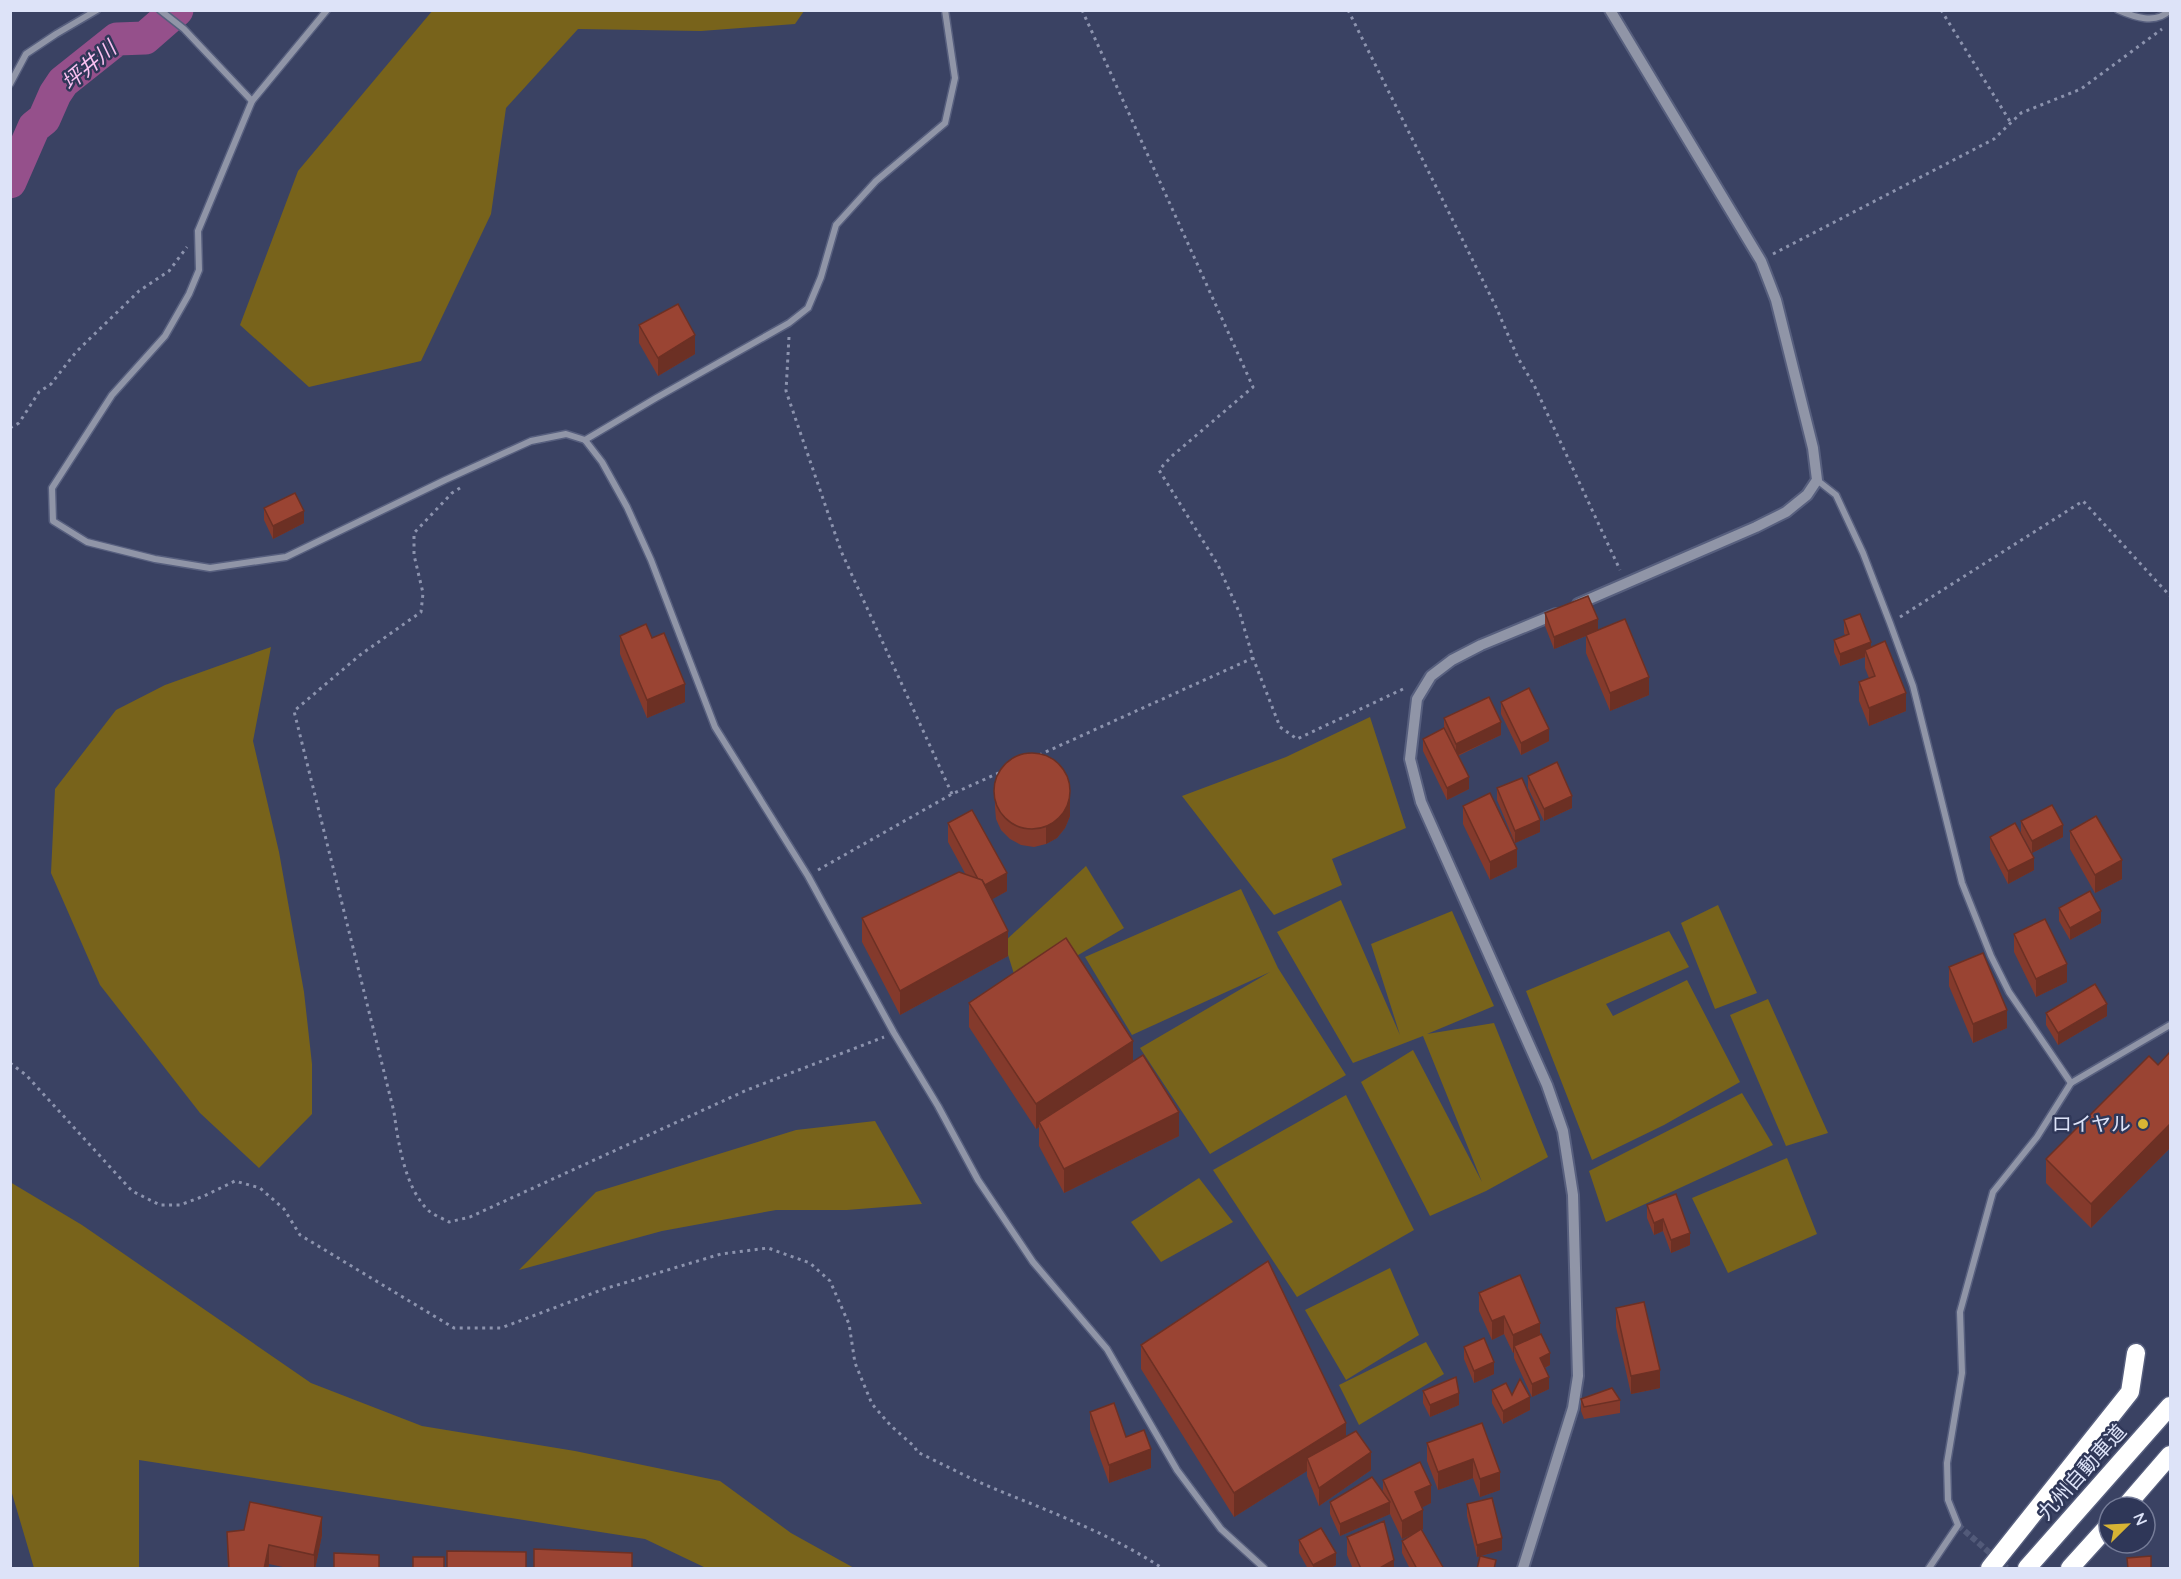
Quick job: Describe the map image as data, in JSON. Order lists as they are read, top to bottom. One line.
{"streets":{"highway":["九州自動車道"]},"water":["坪井川"],"places":["ロイヤル"],"north":"top right"}
